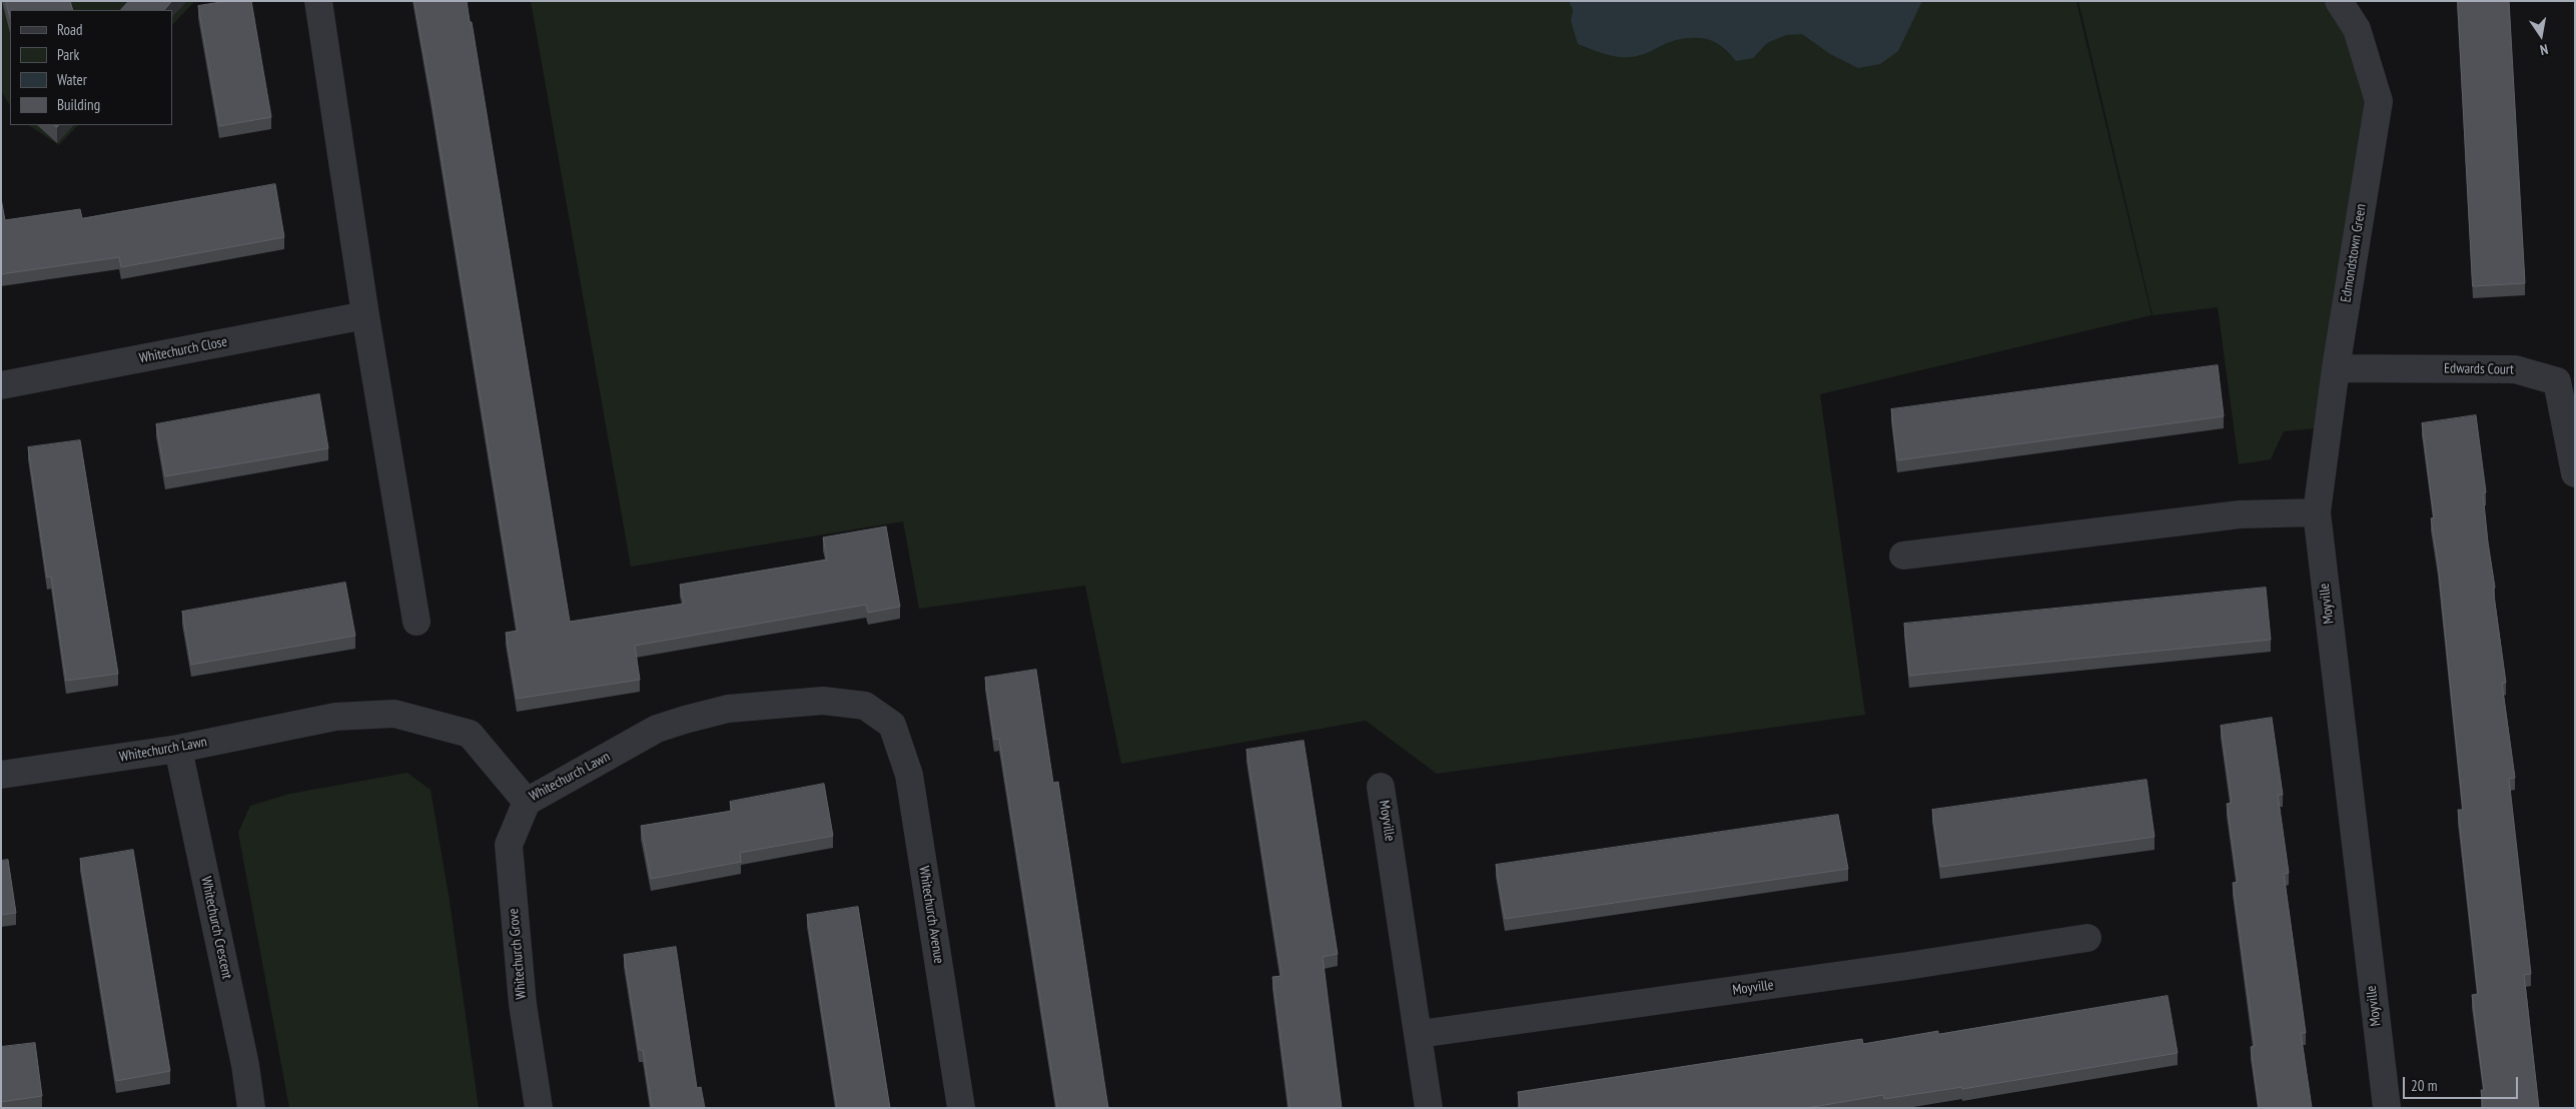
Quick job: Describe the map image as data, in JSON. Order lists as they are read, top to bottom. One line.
{"streets":{"street":["Edmondstown Green","Whitechurch Close","Edwards Court","Moyville","Whitechurch Lawn","Whitechurch Avenue","Whitechurch Crescent","Whitechurch Grove"]},"crossings":[["Edmondstown Green","Edwards Court"],["Edmondstown Green","Moyville"],["Whitechurch Lawn","Whitechurch Avenue"],["Whitechurch Lawn","Whitechurch Crescent"],["Whitechurch Lawn","Whitechurch Grove"]],"legend":["Road","Park","Water","Building"],"scale_bar":"20 m","north":"bottom"}
